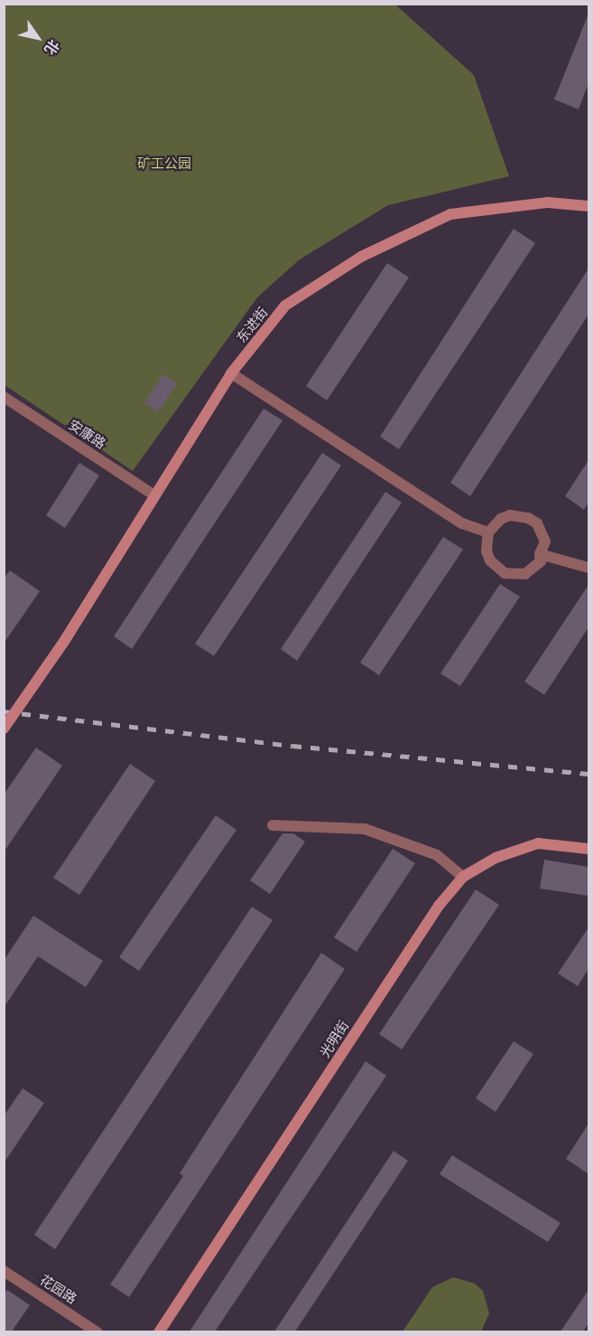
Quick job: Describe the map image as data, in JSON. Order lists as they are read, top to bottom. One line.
{"streets":{"main road":["东进街","光明街"],"street":["安康路","花园路"]},"crossings":[["东进街","安康路"]],"parks":["矿工公园"],"north":"bottom right"}
